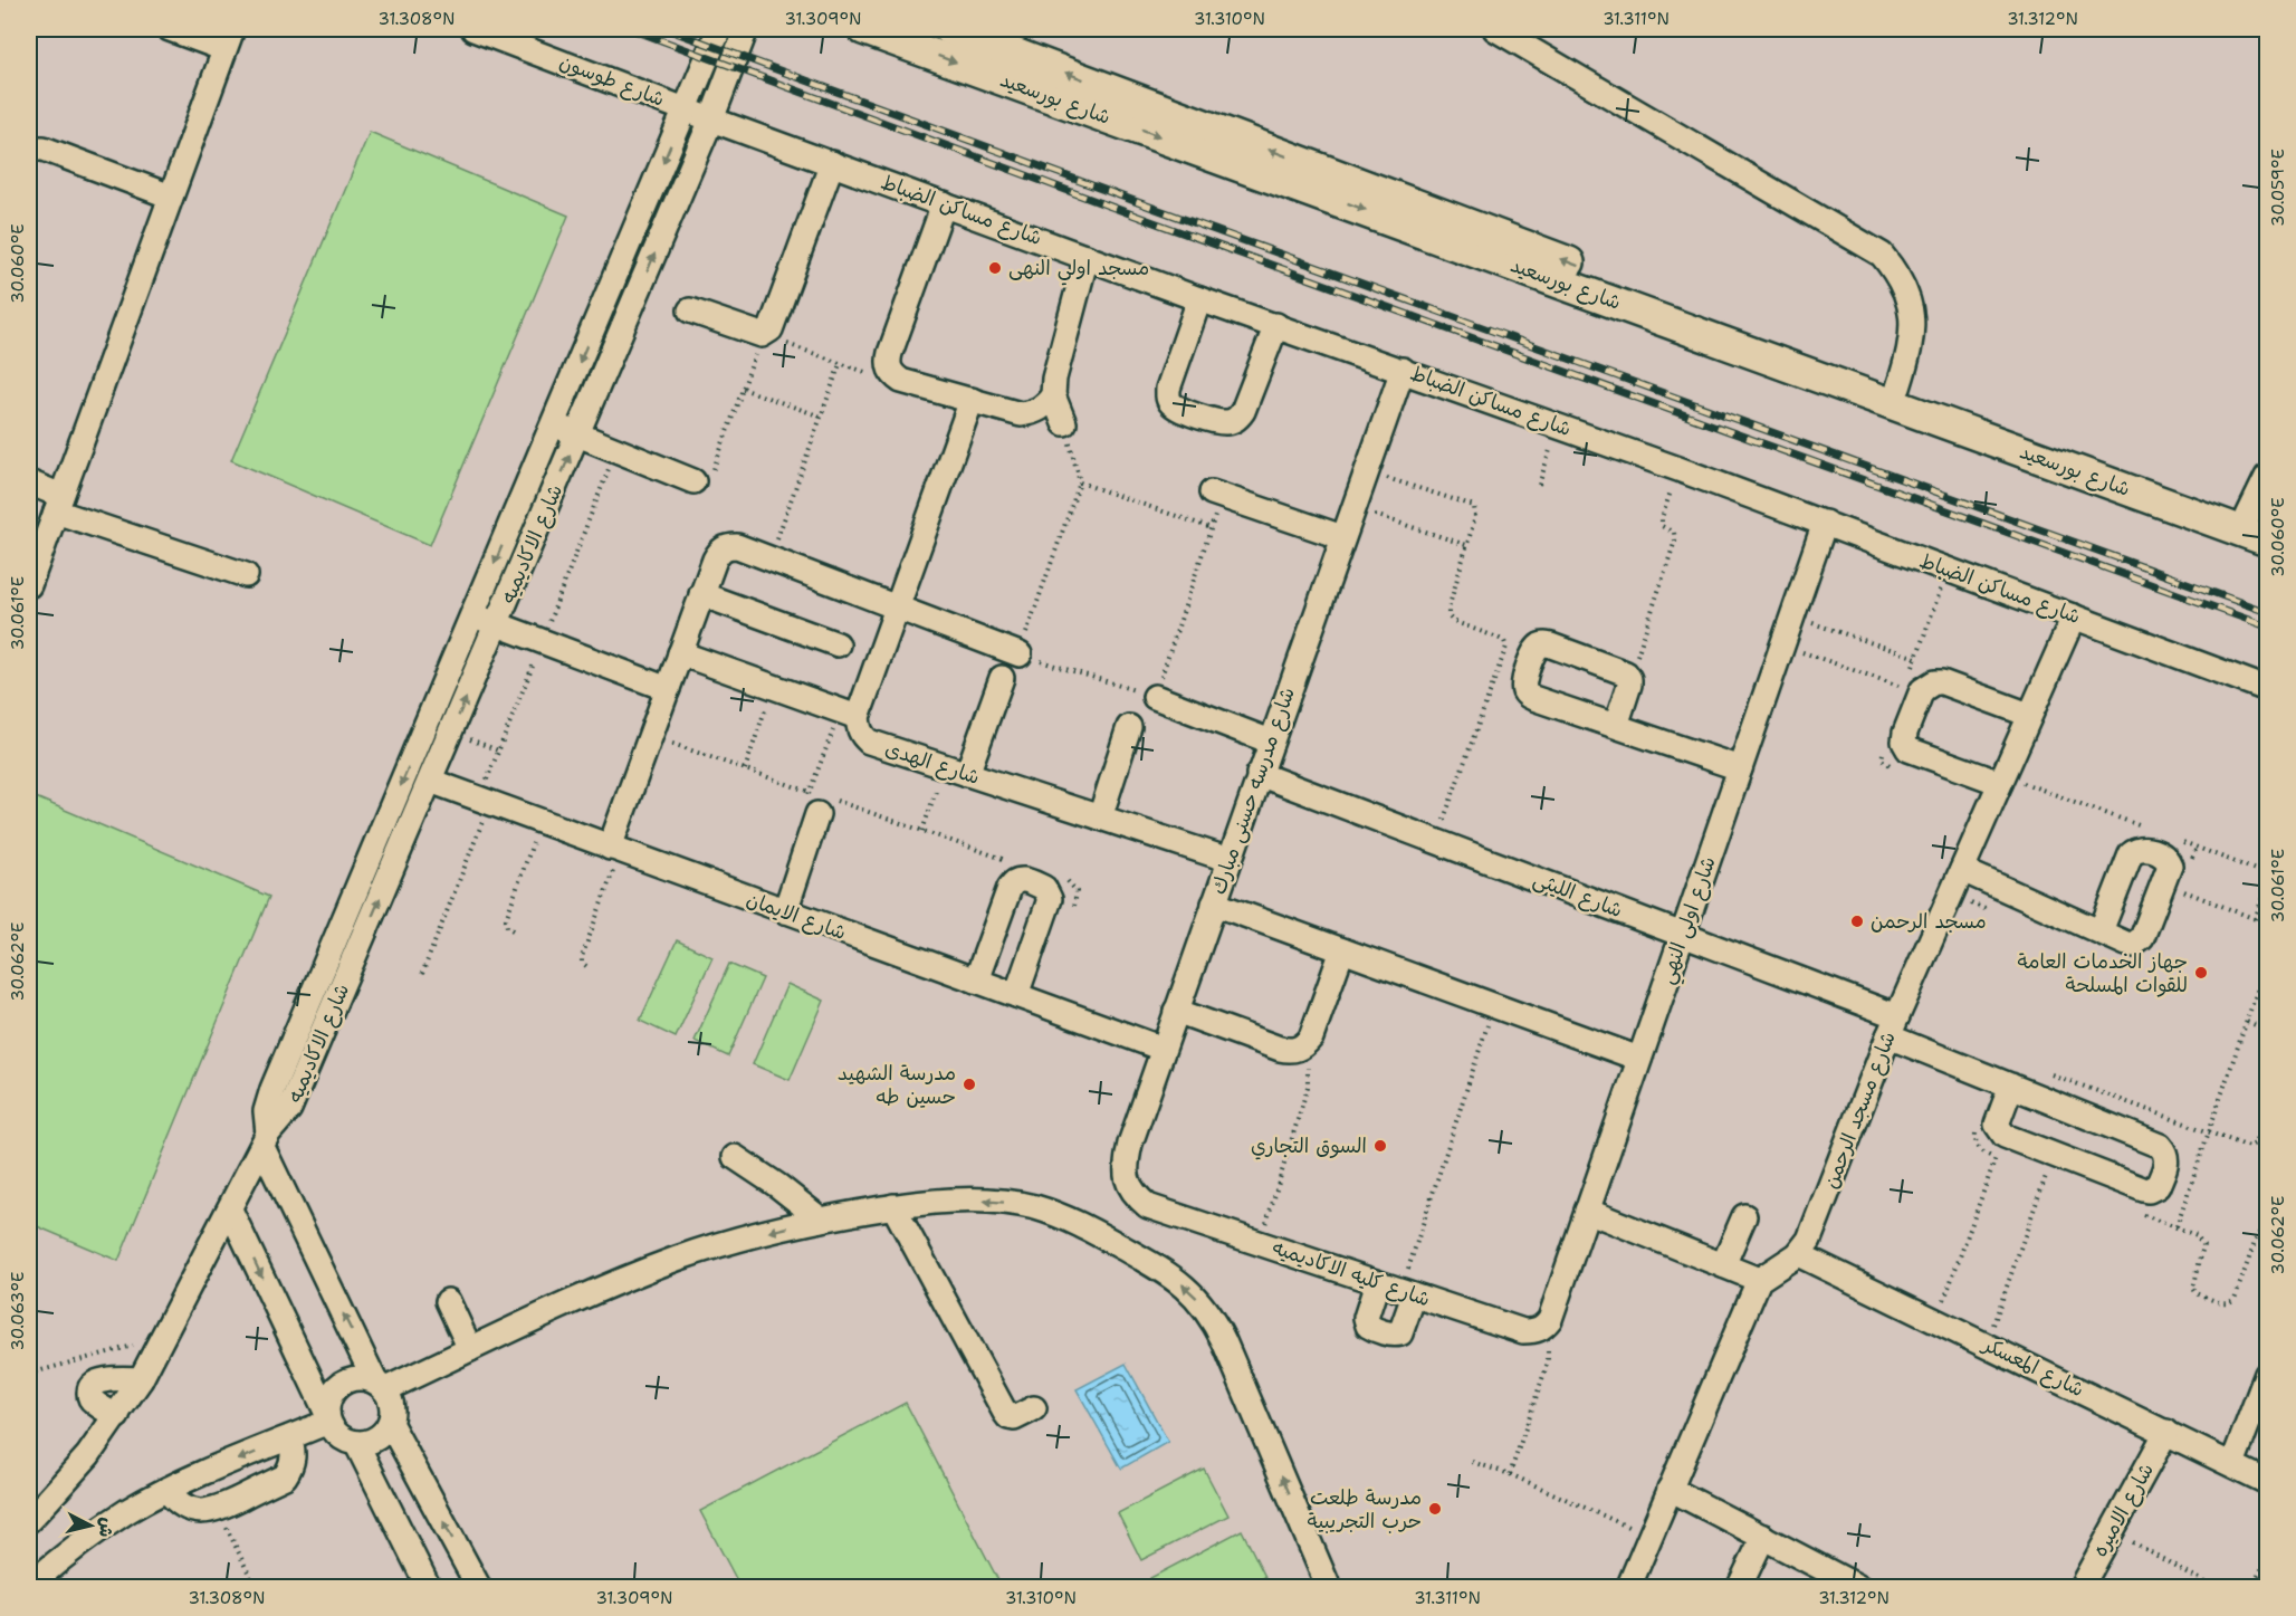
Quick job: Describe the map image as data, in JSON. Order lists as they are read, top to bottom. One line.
{"streets":{"main road":["شارع بورسعيد"],"street":["شارع طوسون","شارع مساكن الضباط","شارع الاكاديميه","شارع الهدى","شارع مدرسه حسنى مبارك","شارع الليثى","شارع الايمان","شارع اولى النهي","شارع مسجد الرحمن","شارع كليه الاكاديميه","شارع المعسكر","شارع الاميره"]},"crossings":[["شارع طوسون","شارع مساكن الضباط"],["شارع طوسون","شارع الاكاديميه"],["شارع مساكن الضباط","شارع الاكاديميه"],["شارع مساكن الضباط","شارع مدرسه حسنى مبارك"],["شارع مساكن الضباط","شارع اولى النهي"],["شارع مساكن الضباط","شارع مسجد الرحمن"],["شارع الاكاديميه","شارع الايمان"],["شارع الهدى","شارع مدرسه حسنى مبارك"],["شارع مدرسه حسنى مبارك","شارع الليثى"],["شارع مدرسه حسنى مبارك","شارع الايمان"],["شارع مدرسه حسنى مبارك","شارع كليه الاكاديميه"],["شارع الليثى","شارع اولى النهي"],["شارع الليثى","شارع مسجد الرحمن"],["شارع اولى النهي","شارع كليه الاكاديميه"],["شارع مسجد الرحمن","شارع المعسكر"],["شارع المعسكر","شارع الاميره"]],"places":["مسجد اولي النهى","مسجد الرحمن","جهاز الخدمات العامة للقوات المسلحة","مدرسة الشهيد حسين طه","السوق التجاري","مدرسة طلعت حرب التجريبية"],"north":"right","coordinates":["31.308°N","31.309°N","31.310°N","31.311°N","31.312°N","30.059°E","30.060°E","30.061°E","30.062°E","30.063°E"]}
